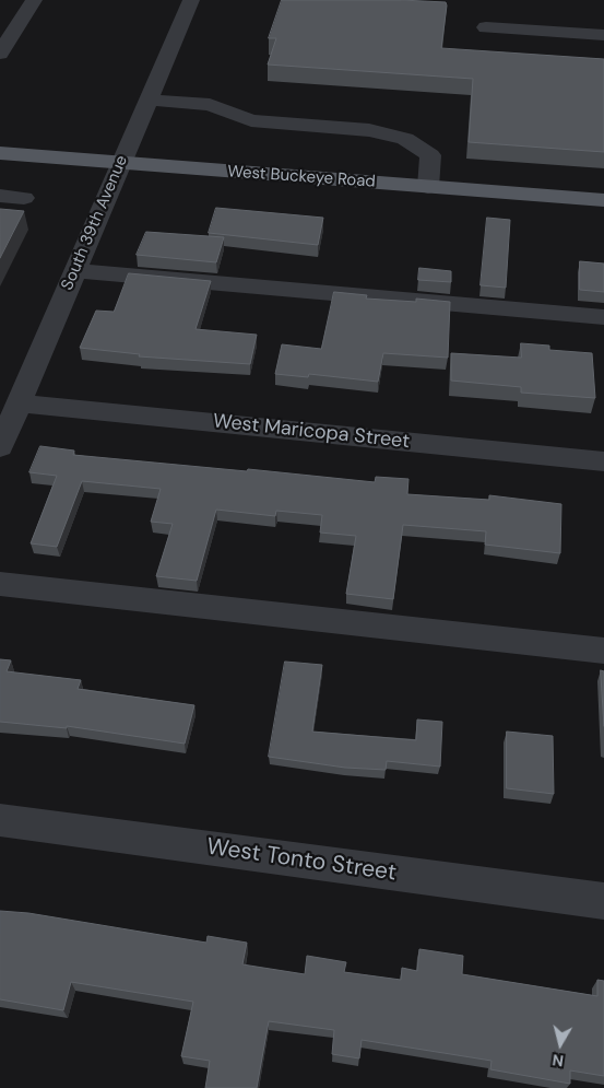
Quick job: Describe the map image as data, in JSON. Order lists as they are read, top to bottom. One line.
{"streets":{"main road":["West Buckeye Road"],"street":["South 39th Avenue","West Maricopa Street","West Tonto Street"]},"crossings":[["West Buckeye Road","South 39th Avenue"],["South 39th Avenue","West Maricopa Street"]],"north":"bottom"}
